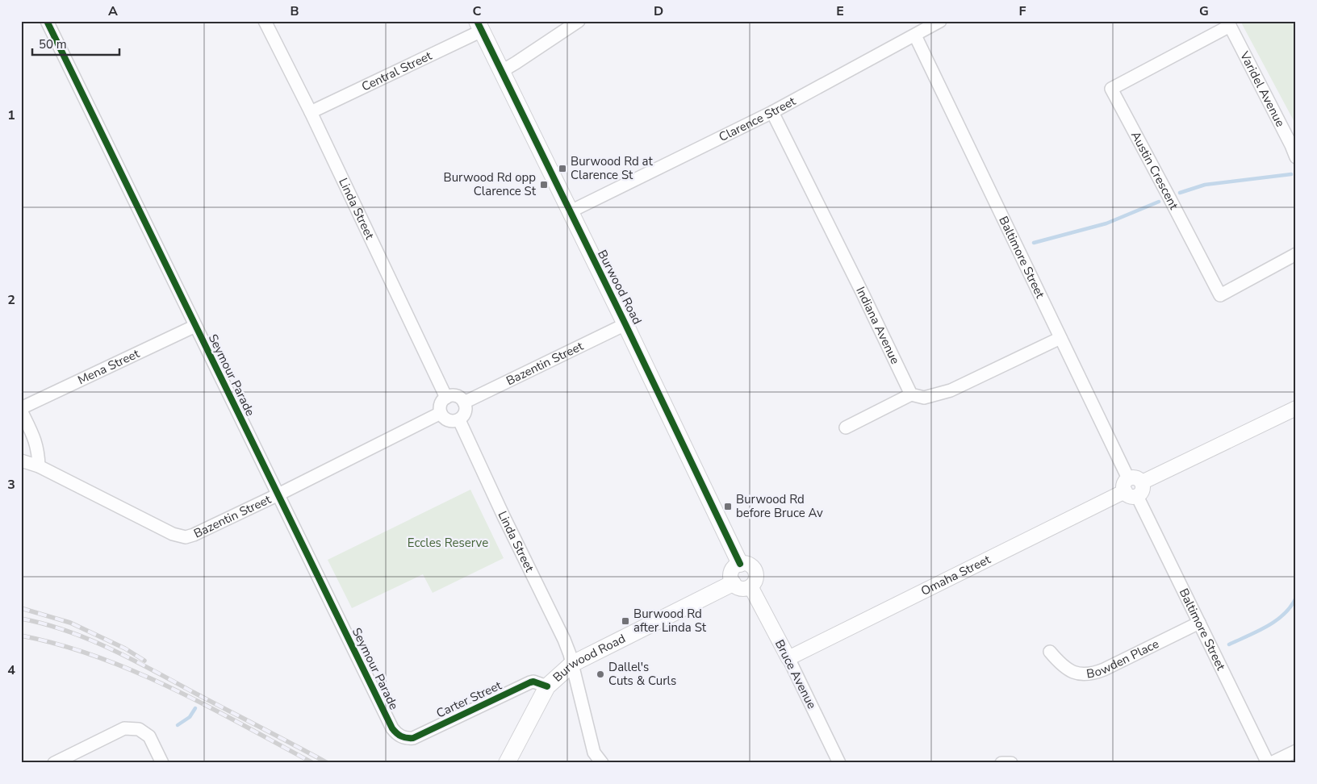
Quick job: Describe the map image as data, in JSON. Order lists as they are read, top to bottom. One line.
{"streets":{"main road":["Burwood Road"],"street":["Central Street","Varidel Avenue","Clarence Street","Austin Crescent","Linda Street","Baltimore Street","Indiana Avenue","Bazentin Street","Mena Street","Seymour Parade","Omaha Street","Bowden Place","Bruce Avenue","Carter Street"]},"crossings":[["Central Street","Linda Street"],["Central Street","Burwood Road"],["Varidel Avenue","Austin Crescent"],["Clarence Street","Baltimore Street"],["Clarence Street","Burwood Road"],["Clarence Street","Indiana Avenue"],["Linda Street","Burwood Road"],["Linda Street","Bazentin Street"],["Baltimore Street","Omaha Street"],["Baltimore Street","Bowden Place"],["Burwood Road","Bazentin Street"],["Burwood Road","Bruce Avenue"],["Burwood Road","Carter Street"],["Bazentin Street","Seymour Parade"],["Mena Street","Seymour Parade"],["Seymour Parade","Carter Street"],["Omaha Street","Bruce Avenue"]],"parks":["Eccles Reserve"],"places":{"transit":["Burwood Rd at Clarence St","Burwood Rd opp Clarence St","Burwood Rd before Bruce Av","Burwood Rd after Linda St"],"other":["Dallel's Cuts & Curls"]},"scale_bar":"50 m","grid":{"columns":["A","B","C","D","E","F","G"],"rows":["1","2","3","4"]}}
